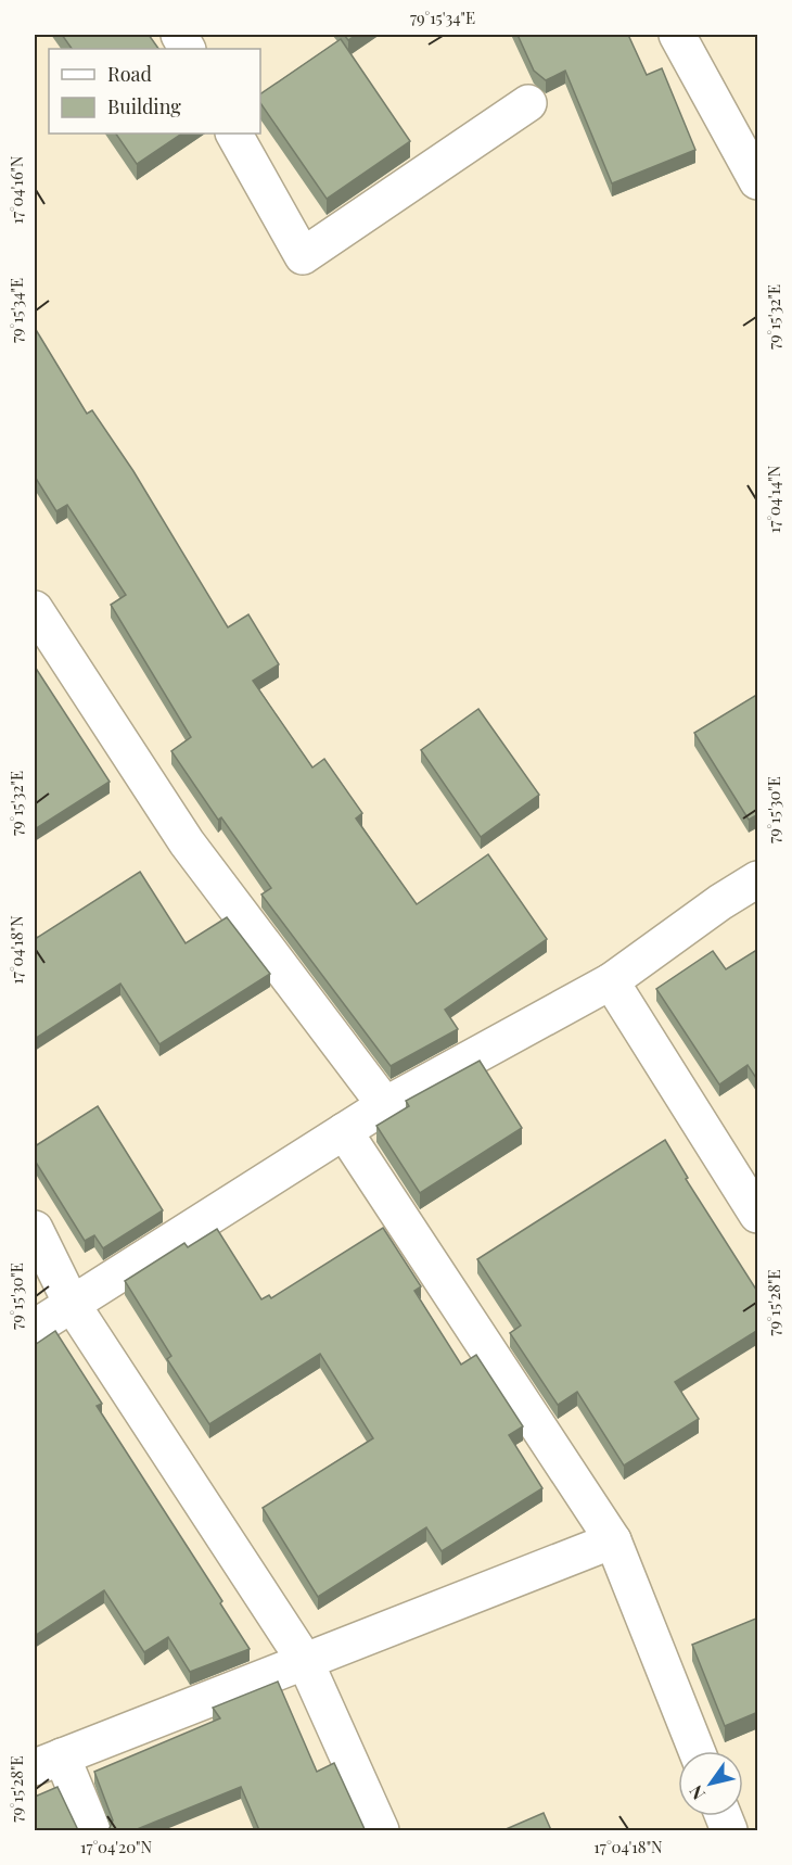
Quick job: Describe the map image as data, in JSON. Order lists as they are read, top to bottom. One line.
{"legend":["Road","Building"],"north":"bottom left","coordinates":["79°15'34\"E","17°04'16\"N","79°15'32\"E","17°04'14\"N","79°15'30\"E","17°04'18\"N","79°15'28\"E","17°04'20\"N"]}
